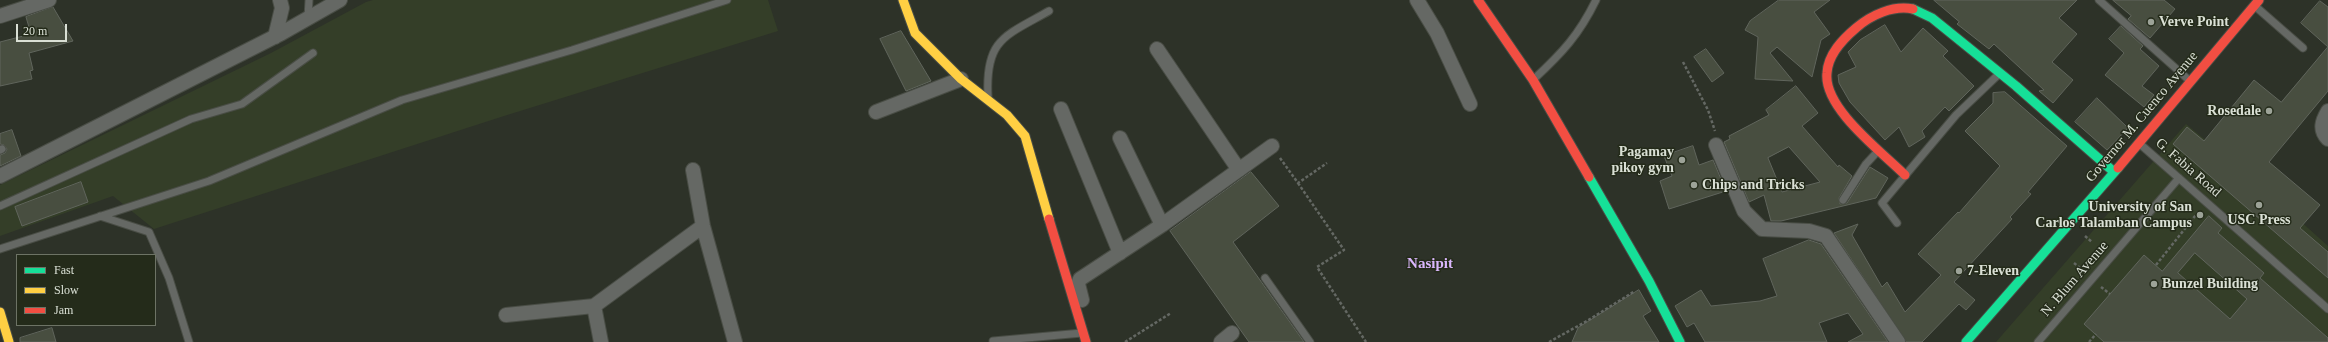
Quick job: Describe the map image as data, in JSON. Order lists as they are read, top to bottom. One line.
{"streets":{"street":["Governor M. Cuenco Avenue"],"lane":["G. Fabia Road","N. Blum Avenue"]},"crossings":[["Governor M. Cuenco Avenue","G. Fabia Road"],["G. Fabia Road","N. Blum Avenue"]],"districts":["Nasipit"],"places":["Verve Point","Rosedale","Pagamay pikoy gym","Chips and Tricks","USC Press","University of San Carlos Talamban Campus","7-Eleven","Bunzel Building"],"legend":["Fast","Slow","Jam"],"scale_bar":"20 m"}
